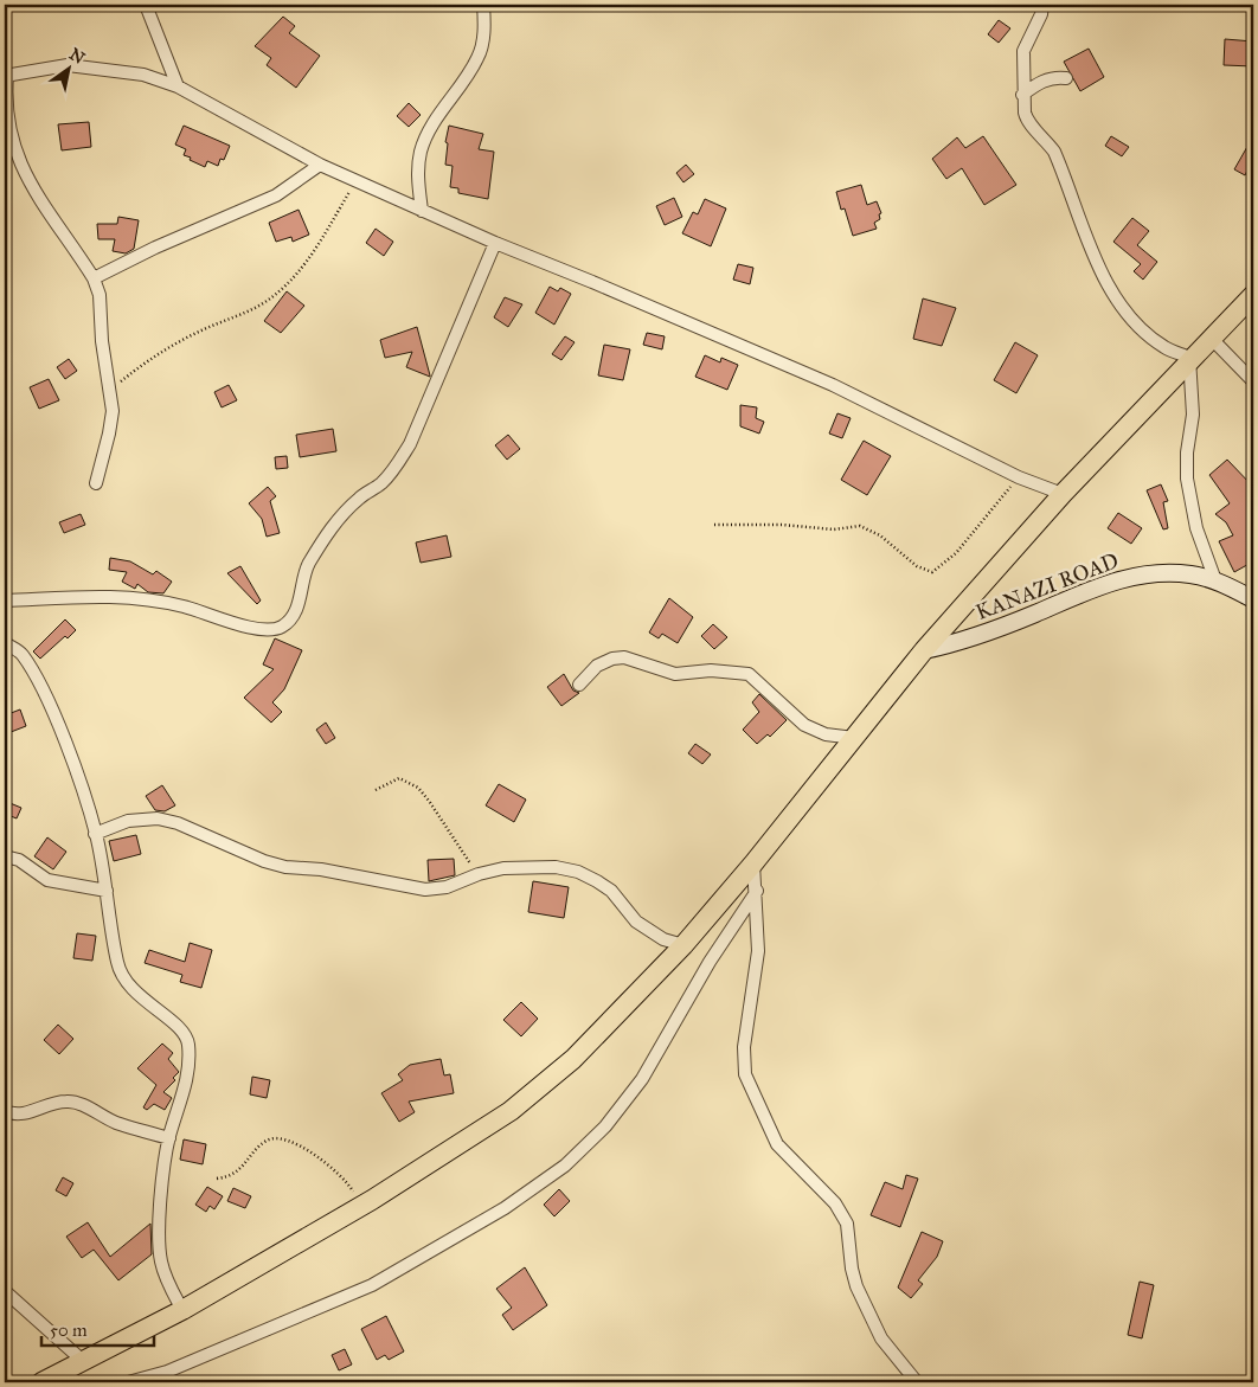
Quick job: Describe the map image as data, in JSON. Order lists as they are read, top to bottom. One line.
{"streets":{"main road":["KANAZI ROAD"]},"scale_bar":"50 m","north":"top right"}
